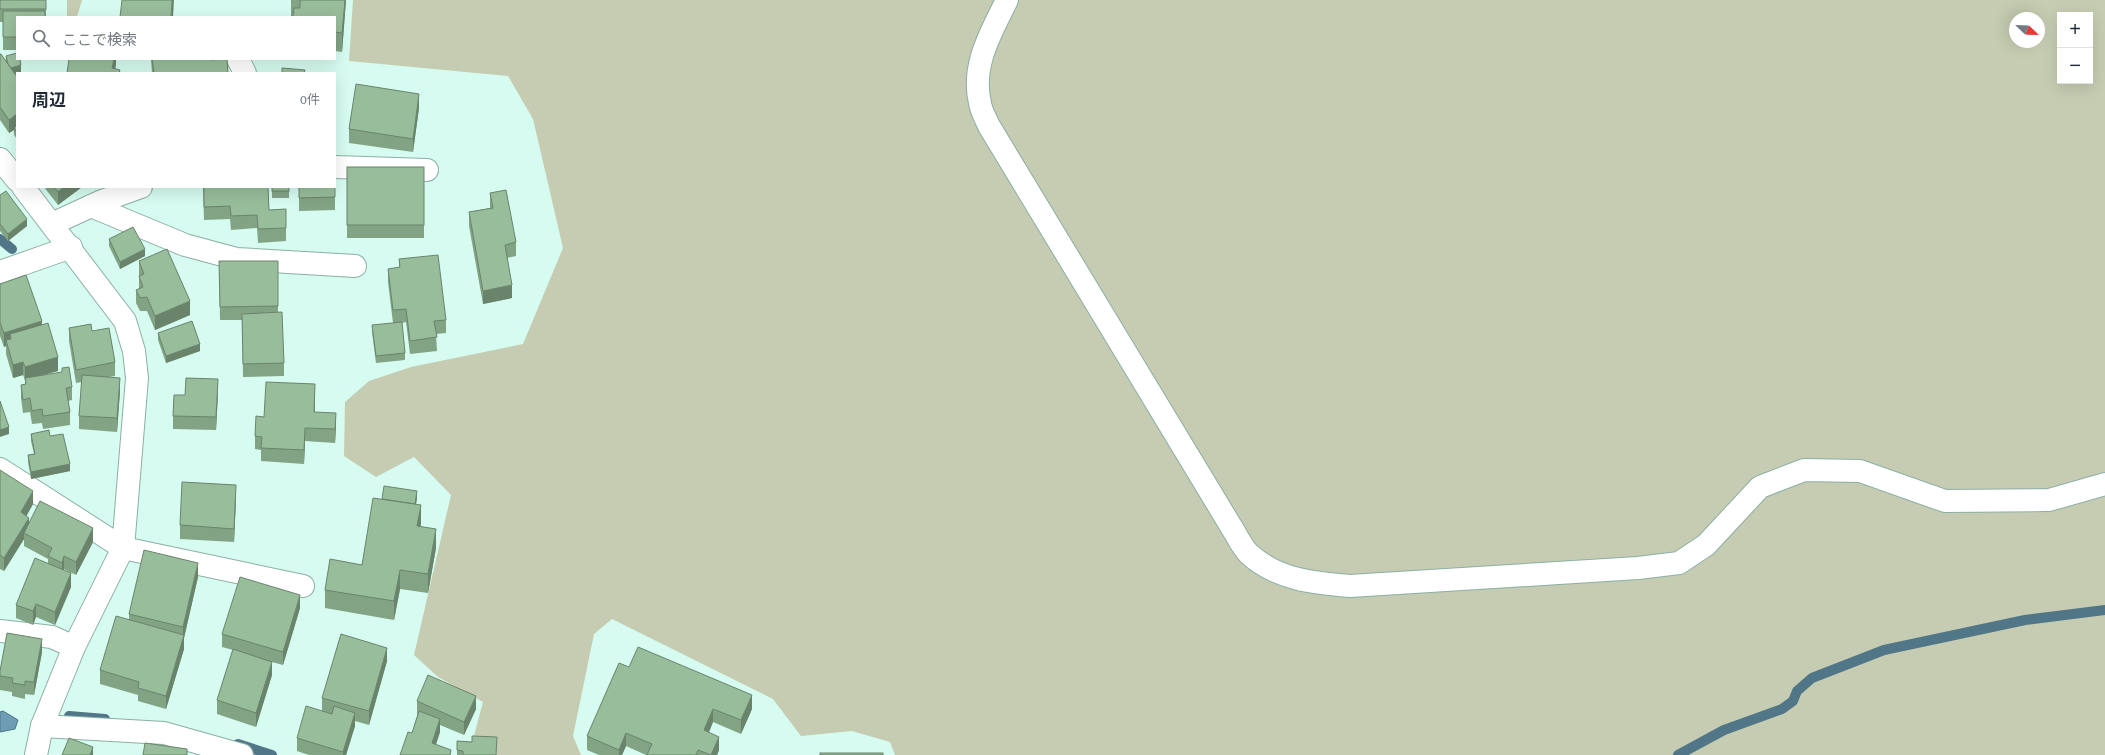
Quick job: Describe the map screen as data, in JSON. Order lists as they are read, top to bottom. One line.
{"north":"bottom right","page":{"map_buttons":["+","−"],"search":"ここで検索","heading":["周辺","0件"]}}
